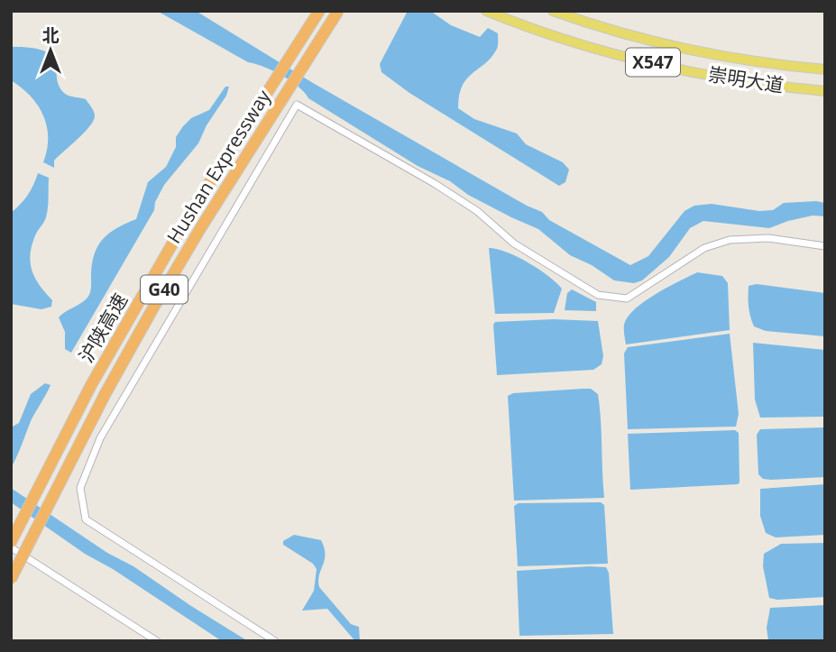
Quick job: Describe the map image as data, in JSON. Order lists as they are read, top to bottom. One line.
{"streets":{"highway":["Hushan Expressway","G40","沪陕高速"],"main road":["X547","崇明大道"]},"north":"top"}
